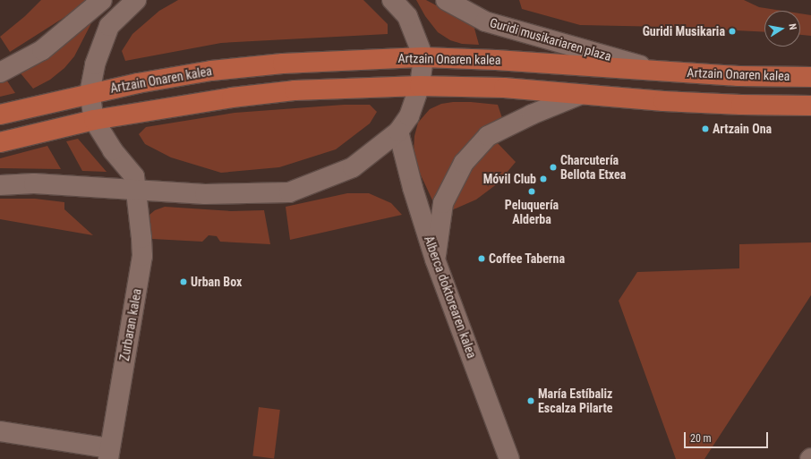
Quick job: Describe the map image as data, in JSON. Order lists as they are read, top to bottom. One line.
{"streets":{"main road":["Artzain Onaren kalea"],"street":["Guridi musikariaren plaza","Alberca doktorearen kalea","Zurbaran kalea"]},"crossings":[["Guridi musikariaren plaza","Artzain Onaren kalea"]],"places":["Guridi Musikaria","Artzain Ona","Charcutería Bellota Etxea","Móvil Club","Peluquería Alderba","Coffee Taberna","Urban Box","María Estíbaliz Escalza Pilarte"],"scale_bar":"20 m","north":"right"}
